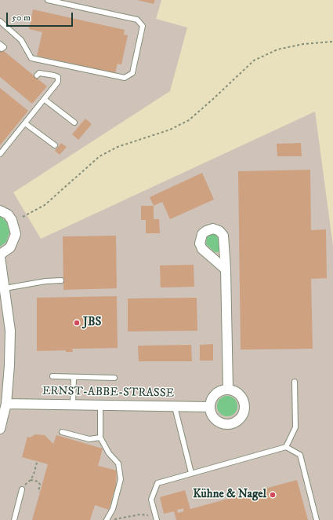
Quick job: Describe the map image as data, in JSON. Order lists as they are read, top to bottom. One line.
{"streets":{"street":["ERNST-ABBE-STRASSE"]},"places":["JBS","Kühne & Nagel"],"scale_bar":"50 m"}
